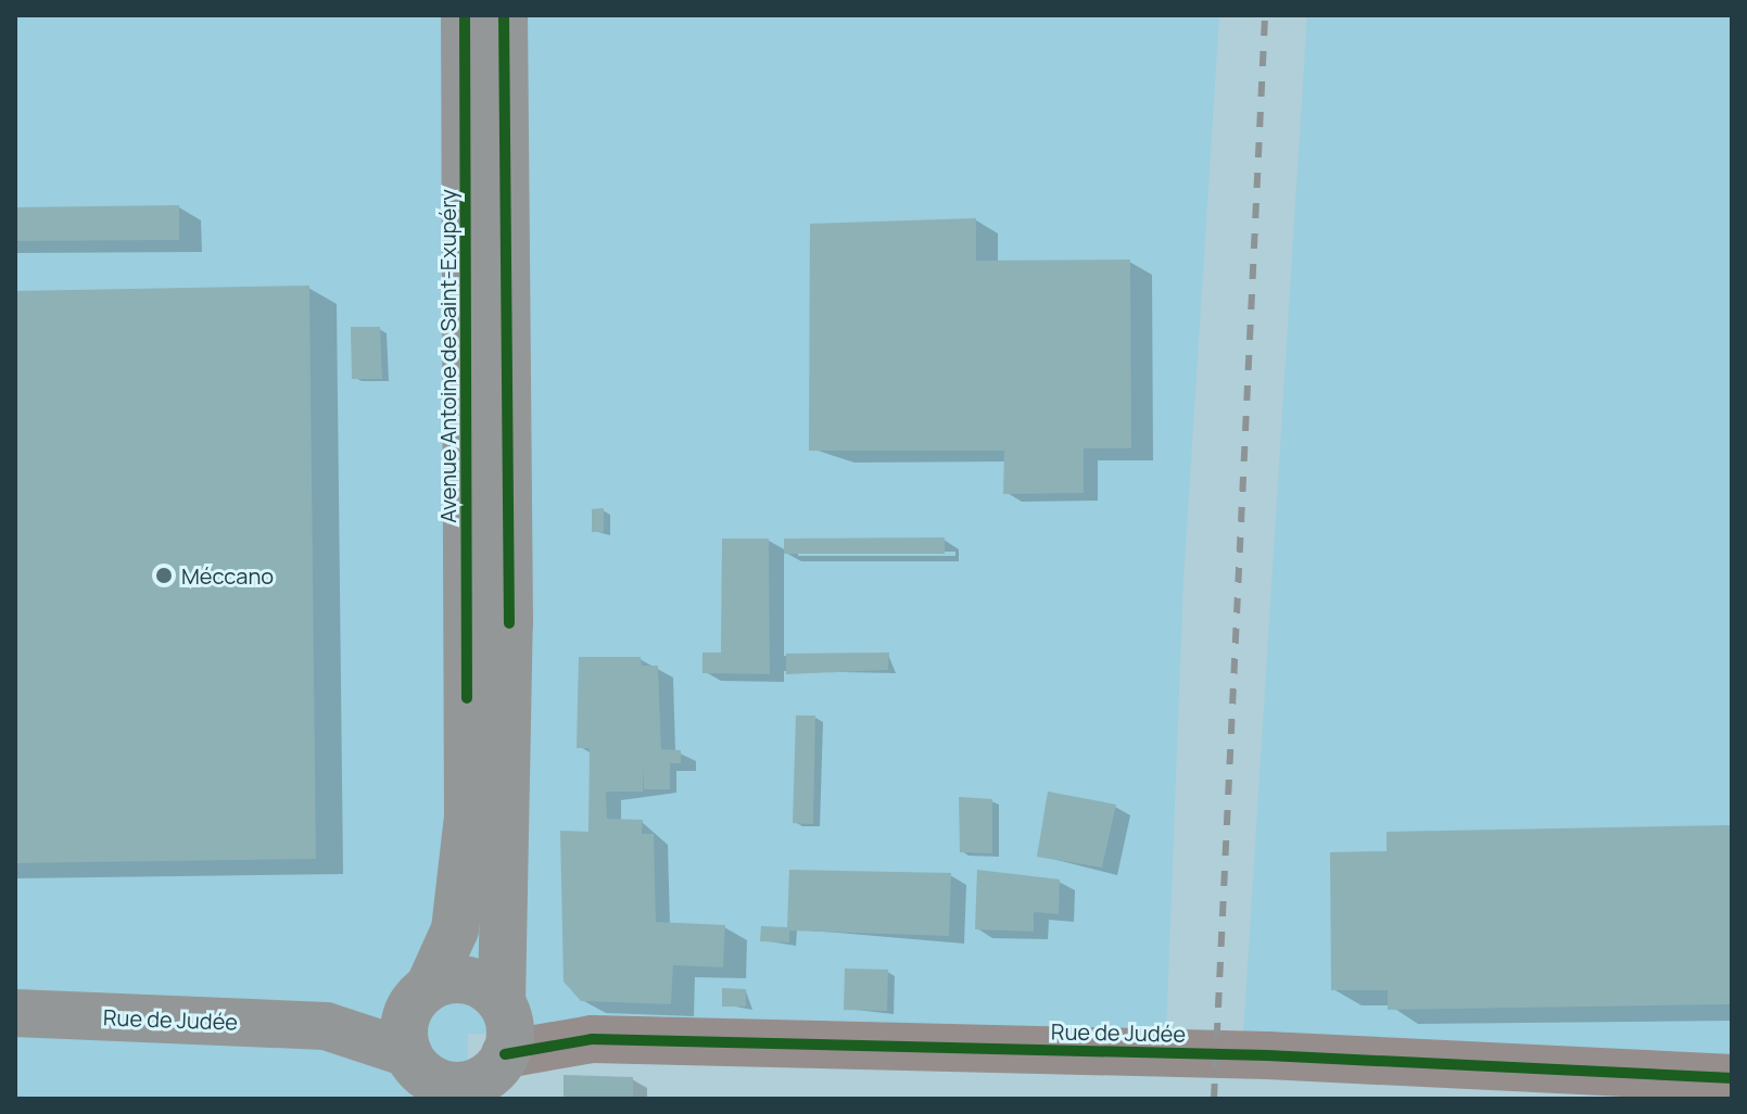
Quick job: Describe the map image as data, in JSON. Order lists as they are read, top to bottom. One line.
{"streets":{"main road":["Avenue Antoine de Saint-Exupéry","Rue de Judée"]},"crossings":[["Avenue Antoine de Saint-Exupéry","Rue de Judée"]],"places":["Méccano"]}
